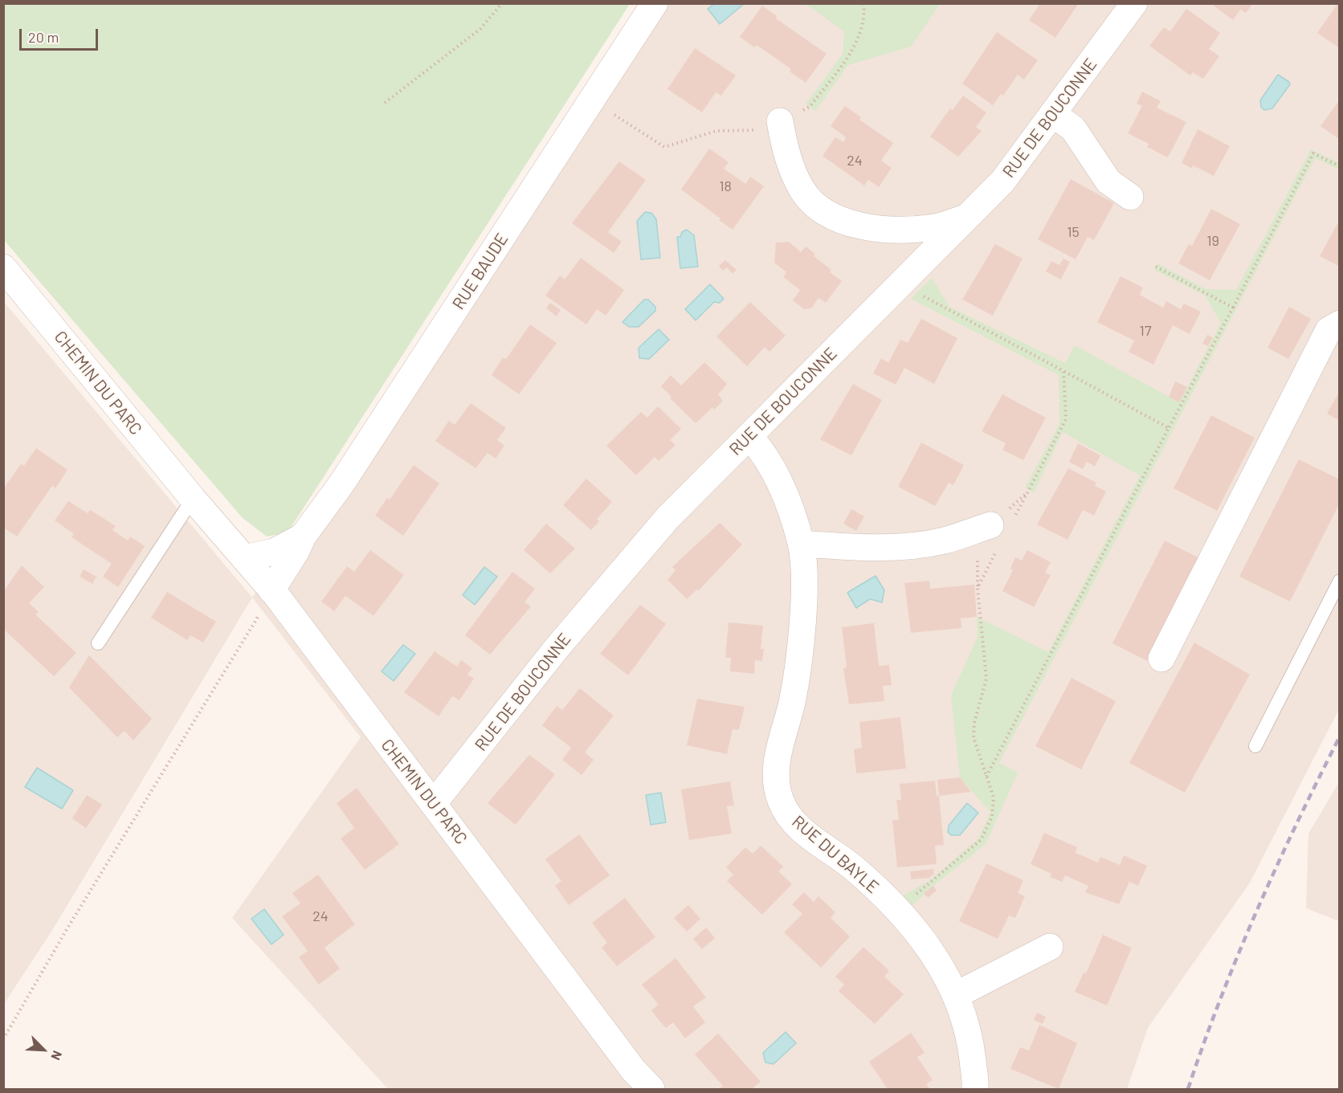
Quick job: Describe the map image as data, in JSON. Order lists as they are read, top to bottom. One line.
{"streets":{"street":["RUE DE BOUCONNE","RUE BAUDE","CHEMIN DU PARC","RUE DU BAYLE"]},"crossings":[["RUE DE BOUCONNE","CHEMIN DU PARC"],["RUE DE BOUCONNE","RUE DU BAYLE"],["RUE BAUDE","CHEMIN DU PARC"]],"house_numbers":["24","18","15","19","17","24"],"scale_bar":"20 m","north":"bottom right"}
